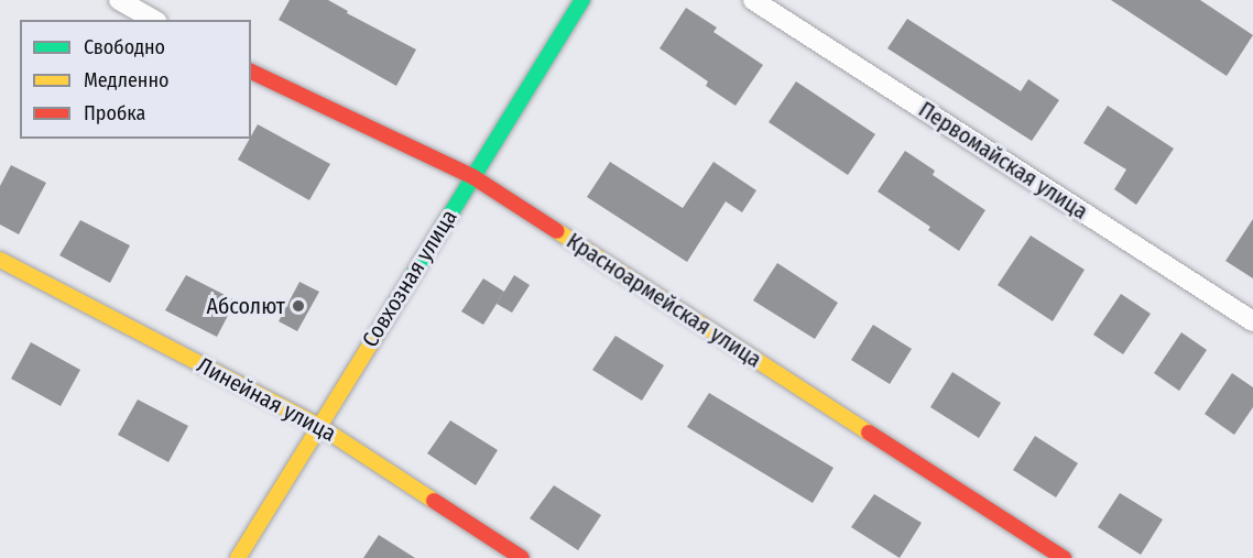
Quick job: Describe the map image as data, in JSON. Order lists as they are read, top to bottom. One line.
{"streets":{"street":["Первомайская улица","Совхозная улица","Красноармейская улица","Линейная улица"]},"crossings":[["Совхозная улица","Красноармейская улица"],["Совхозная улица","Линейная улица"]],"places":["Абсолют"],"legend":["Свободно","Медленно","Пробка"]}
